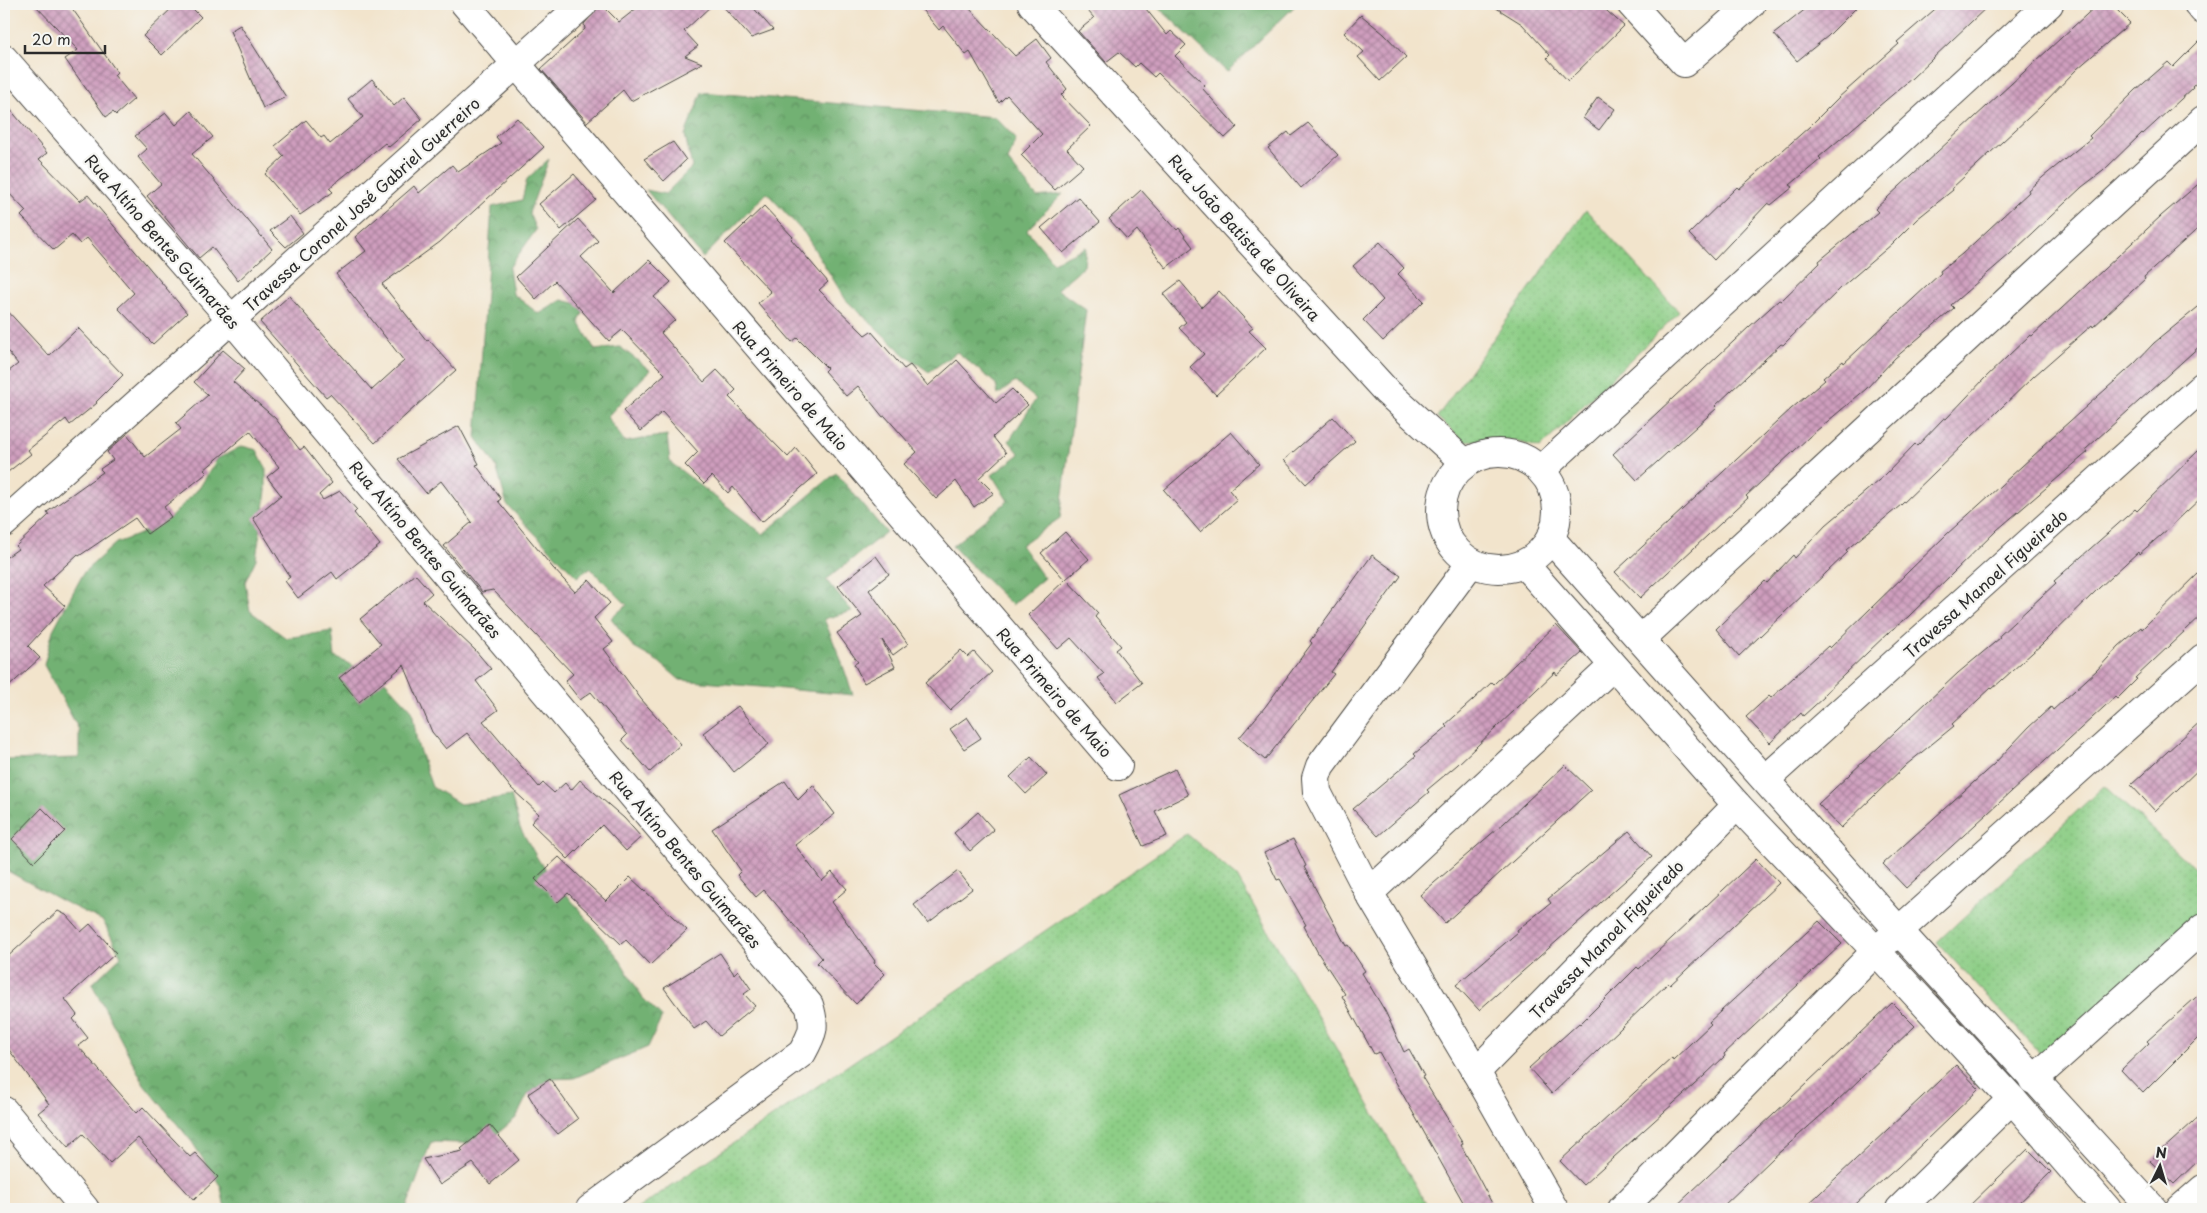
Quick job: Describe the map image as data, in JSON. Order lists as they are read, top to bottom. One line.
{"streets":{"street":["Travessa Coronel José Gabriel Guerreiro","Rua João Batista de Oliveira","Rua Altíno Bentes Guimarães","Rua Primeiro de Maio","Travessa Manoel Figueiredo"]},"crossings":[["Travessa Coronel José Gabriel Guerreiro","Rua Altíno Bentes Guimarães"],["Travessa Coronel José Gabriel Guerreiro","Rua Primeiro de Maio"]],"scale_bar":"20 m","north":"top"}
